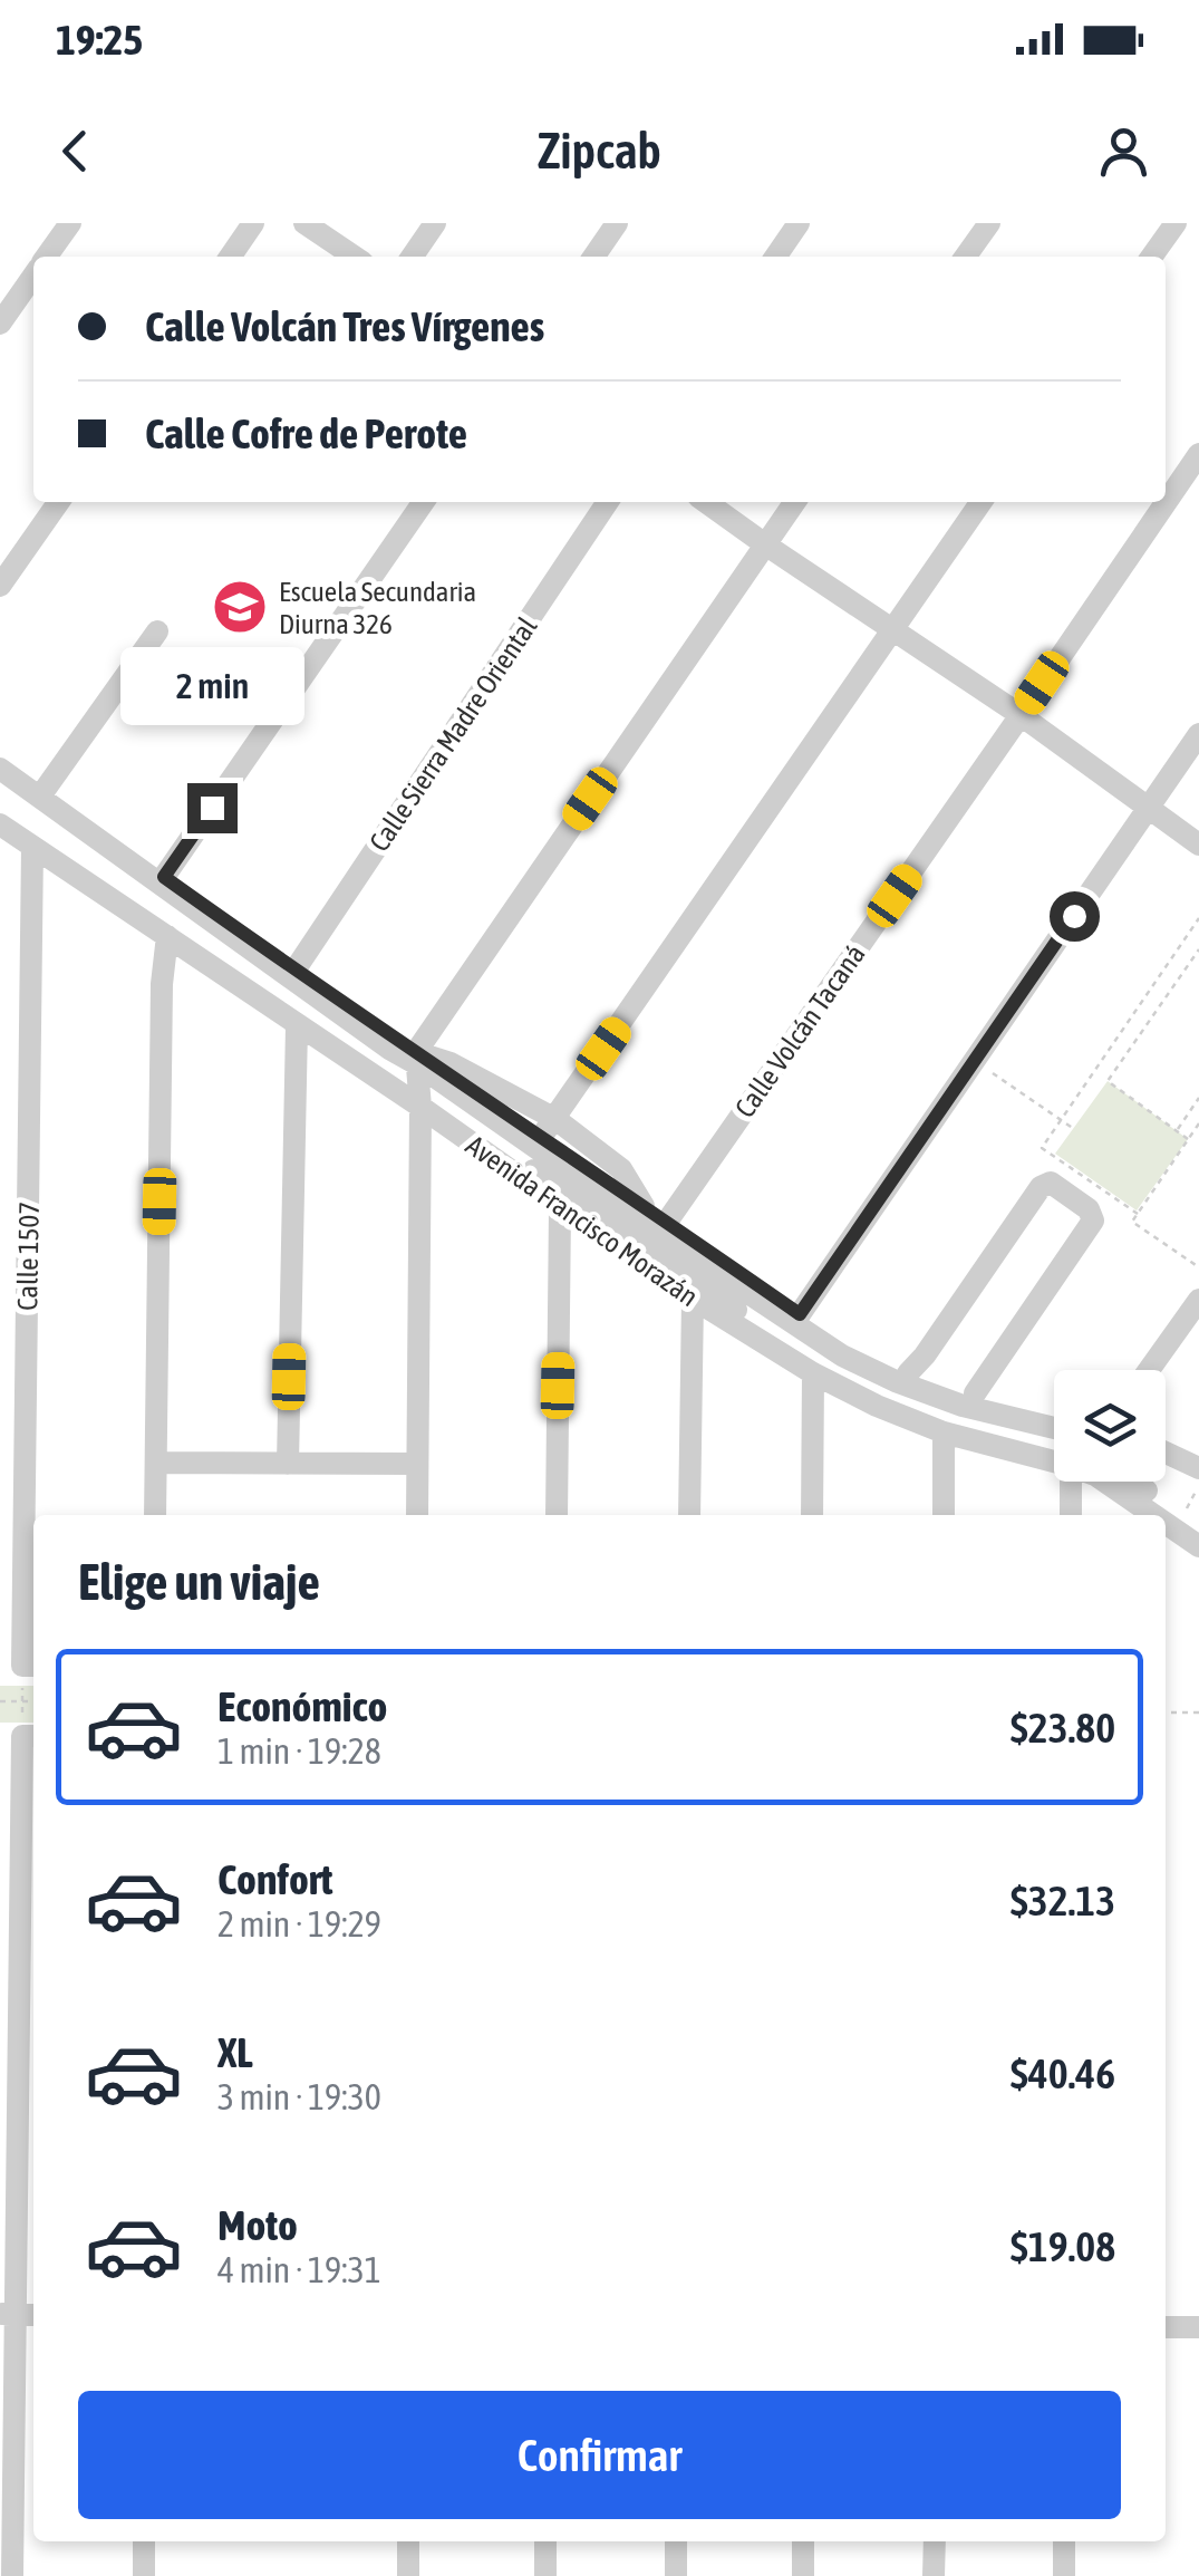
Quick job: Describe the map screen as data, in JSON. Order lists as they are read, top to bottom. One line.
{"streets":{"street":["Calle Sierra Madre Oriental","Calle Volcán Tacaná","Avenida Francisco Morazán","Calle 1507"]},"crossings":[["Calle Sierra Madre Oriental","Avenida Francisco Morazán"],["Calle Volcán Tacaná","Avenida Francisco Morazán"],["Avenida Francisco Morazán","Calle 1507"]],"places":{"school or university":["Escuela Secundaria Diurna 326"]},"page":{"status":"19:25","header":"Zipcab","banner":["Calle Volcán Tres Vírgenes","Calle Cofre de Perote"],"bubble":"2 min","heading":"Elige un viaje","list":[{"name":"Económico","note":"1 min · 19:28","value":"$23.80"},{"name":"Confort","note":"2 min · 19:29","value":"$32.13"},{"name":"XL","note":"3 min · 19:30","value":"$40.46"},{"name":"Moto","note":"4 min · 19:31","value":"$19.08"}],"buttons":"Confirmar"}}
